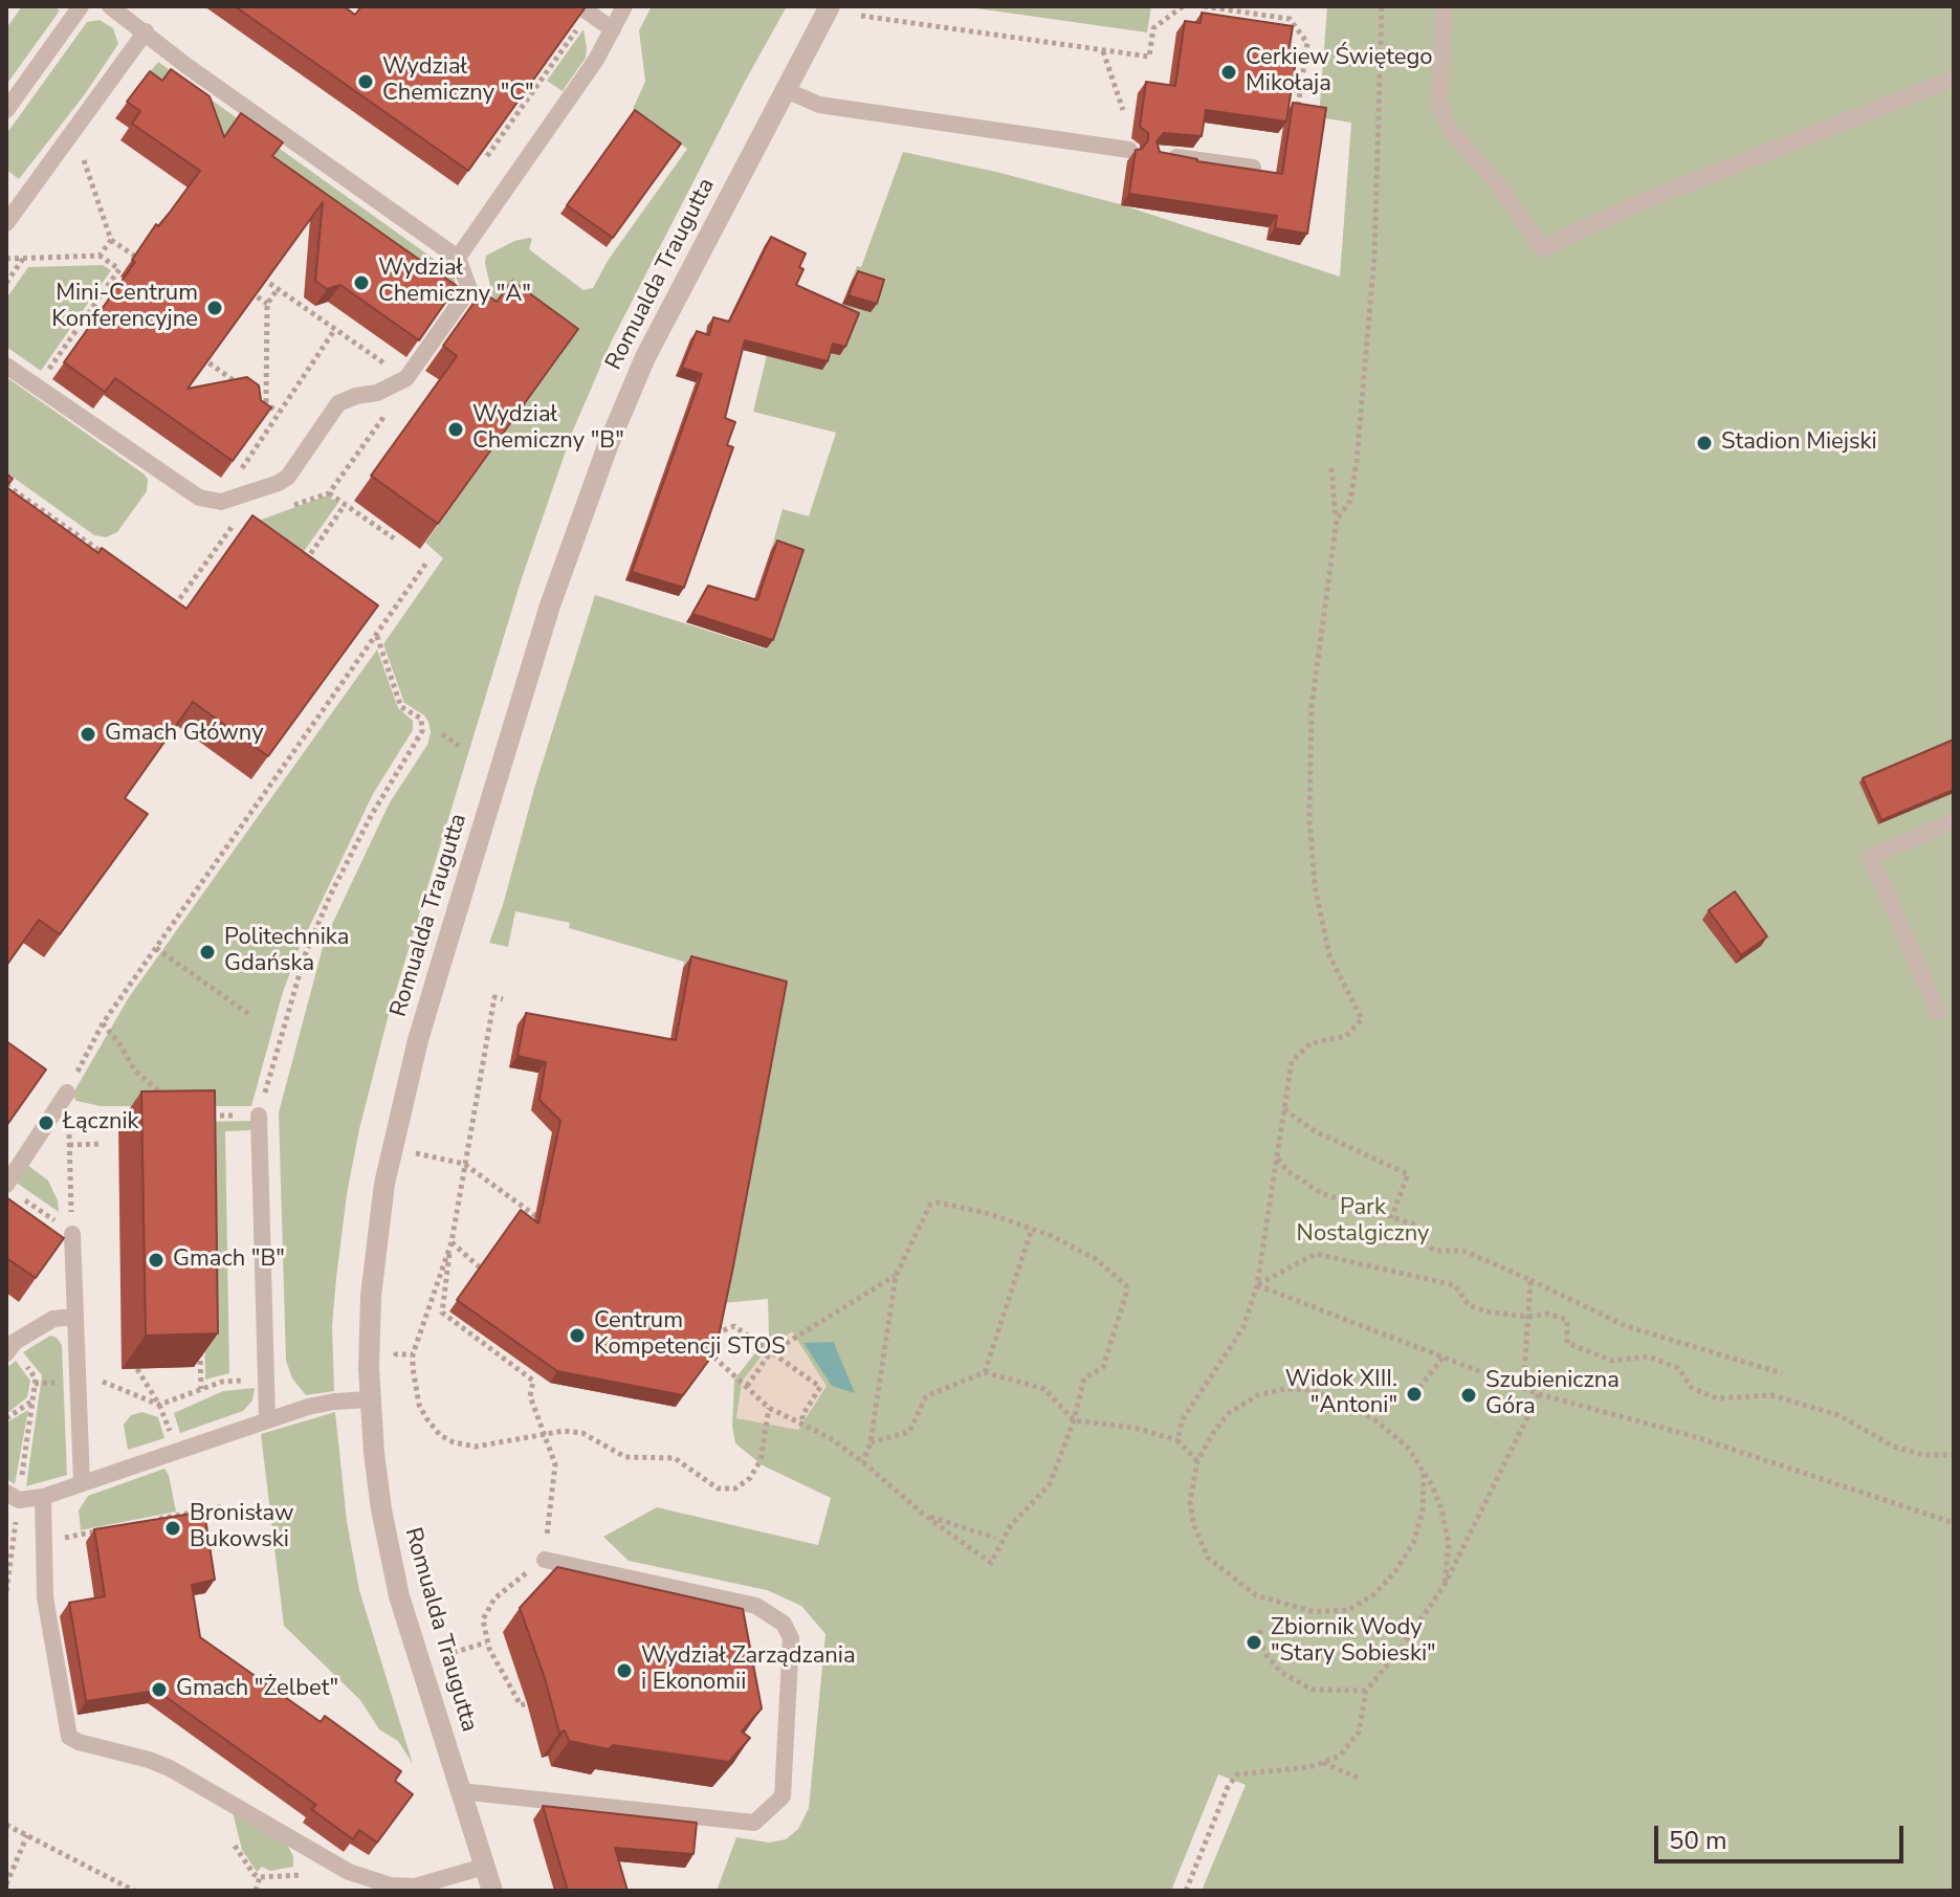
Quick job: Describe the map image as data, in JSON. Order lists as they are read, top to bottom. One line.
{"streets":{"street":["Romualda Traugutta"]},"parks":["Park Nostalgiczny"],"places":["Cerkiew Świętego Mikołaja","Wydział Chemiczny \"C\"","Wydział Chemiczny \"A\"","Mini-Centrum Konferencyjne","Wydział Chemiczny \"B\"","Stadion Miejski","Gmach Główny","Politechnika Gdańska","Łącznik","Gmach \"B\"","Centrum Kompetencji STOS","Widok XIII. \"Antoni\"","Szubieniczna Góra","Bronisław Bukowski","Zbiornik Wody \"Stary Sobieski\"","Wydział Zarządzania i Ekonomii","Gmach \"Żelbet\""],"scale_bar":"50 m"}
